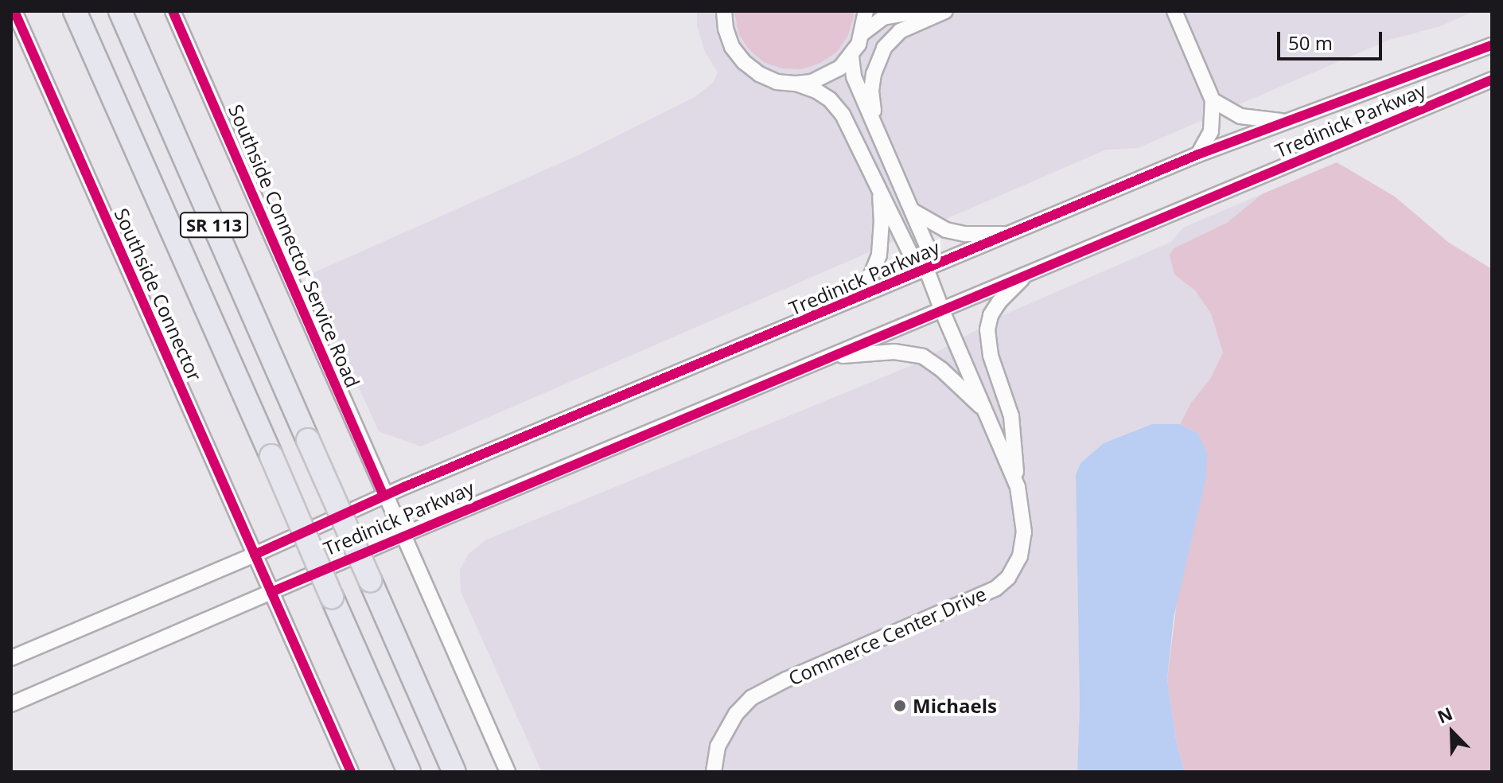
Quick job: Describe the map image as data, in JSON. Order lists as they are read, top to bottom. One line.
{"streets":{"highway":["SR 113","Southside Connector"],"street":["Tredinick Parkway","Southside Connector Service Road","Commerce Center Drive"]},"crossings":[["Tredinick Parkway","Southside Connector Service Road"],["Tredinick Parkway","Southside Connector"],["Tredinick Parkway","Commerce Center Drive"]],"places":["Michaels"],"scale_bar":"50 m","north":"top left"}
